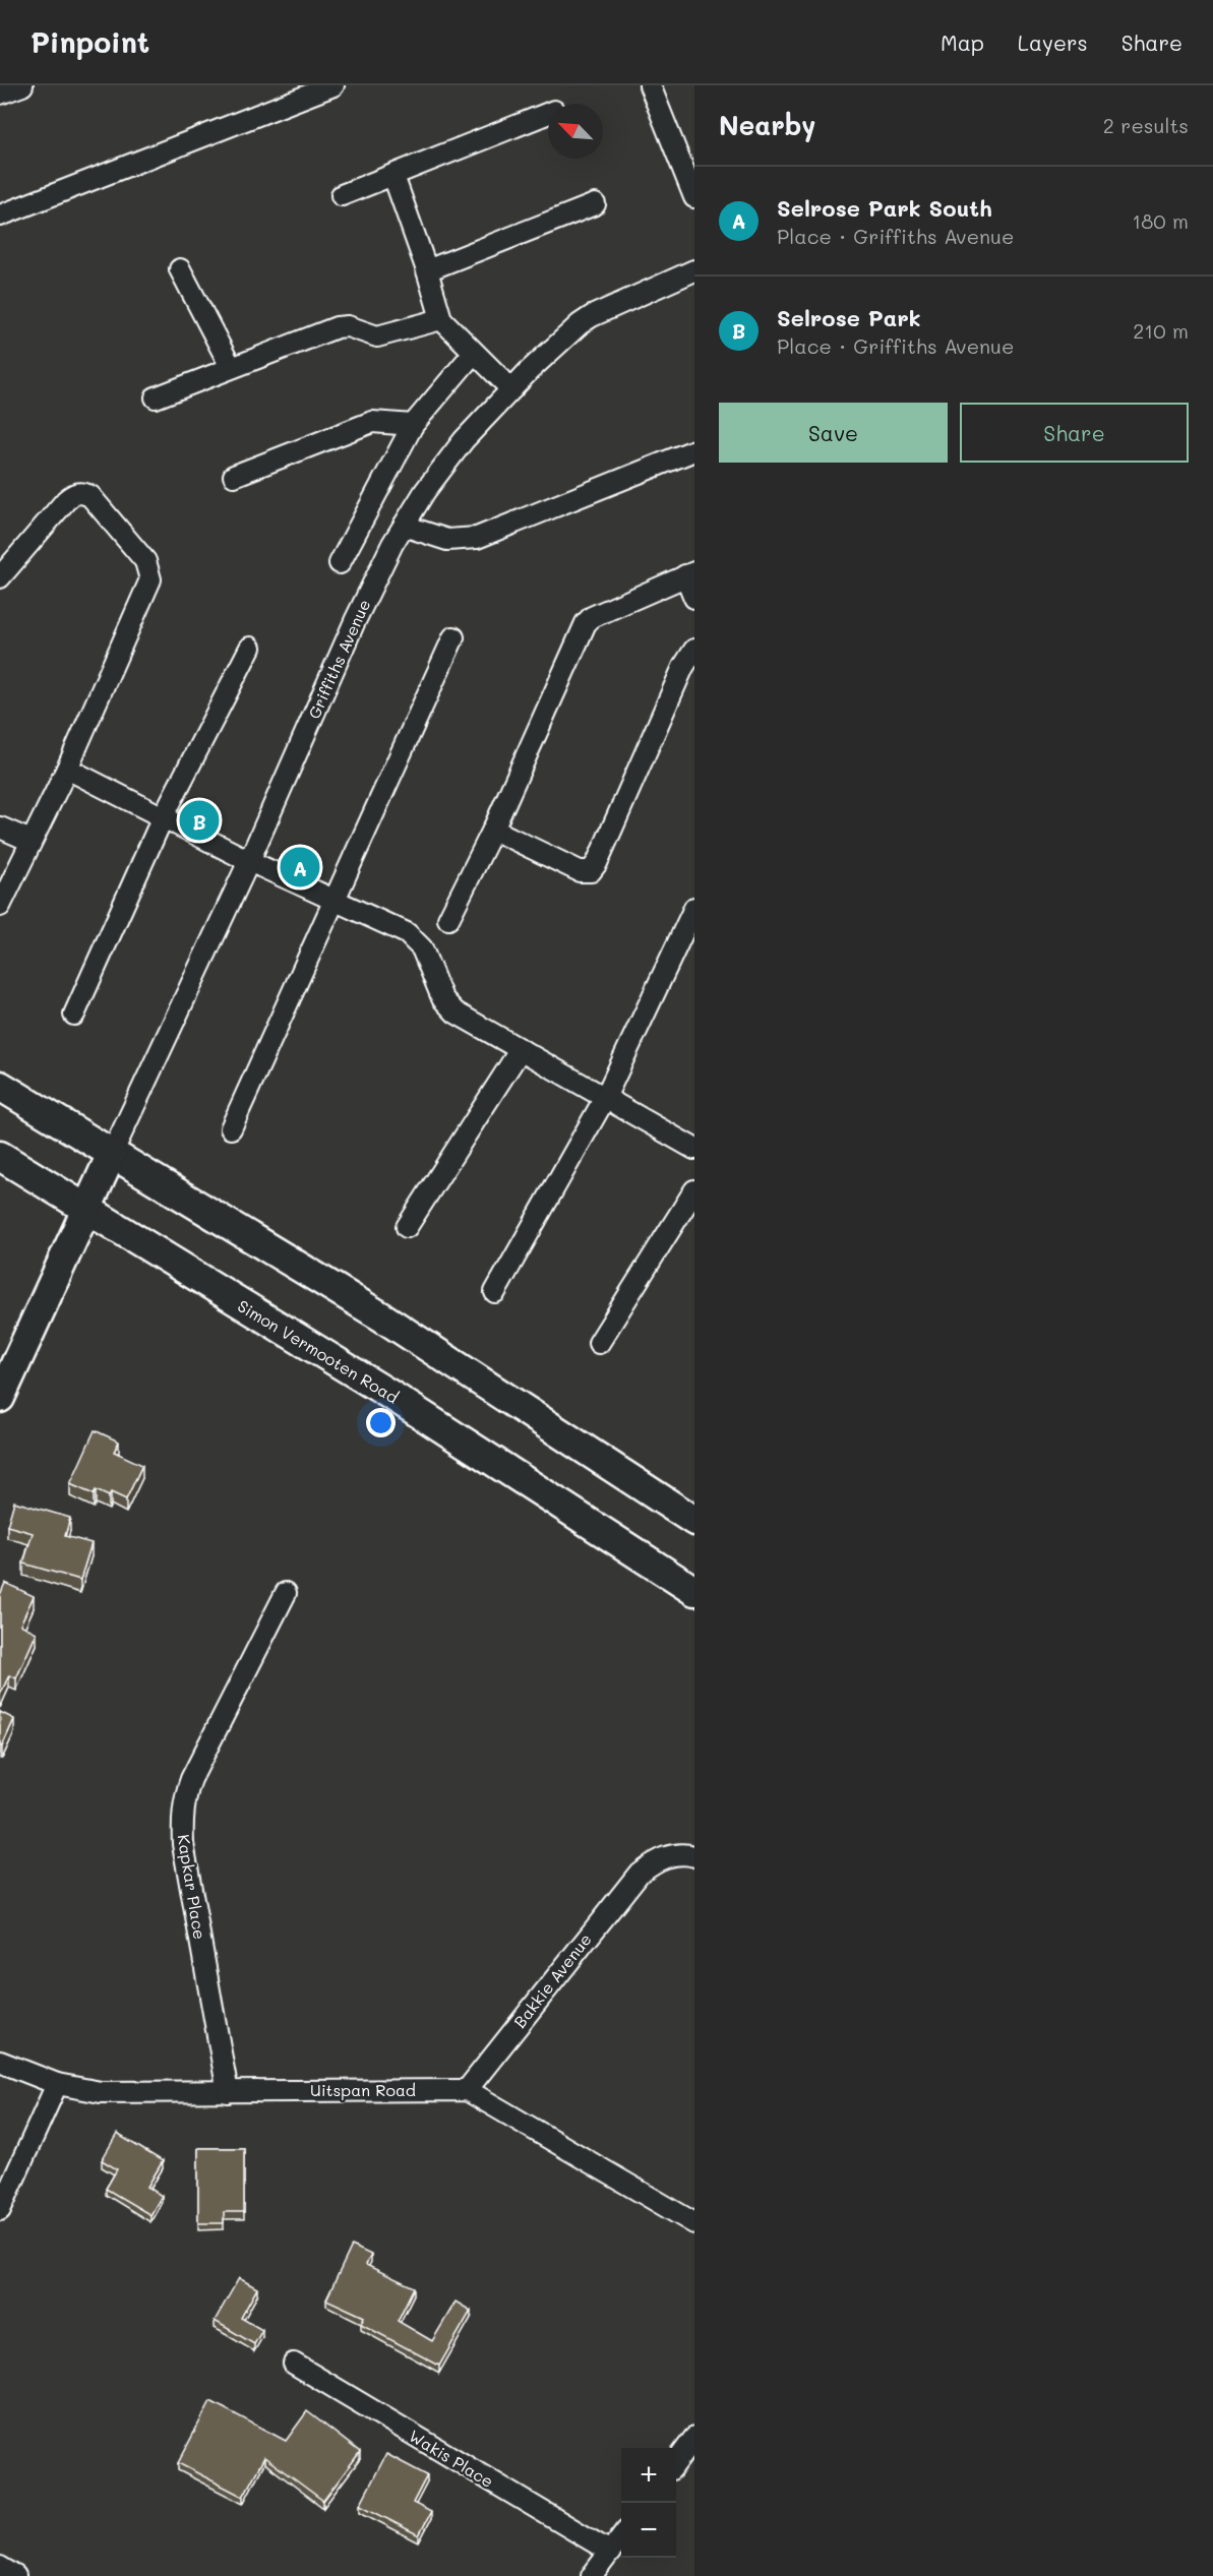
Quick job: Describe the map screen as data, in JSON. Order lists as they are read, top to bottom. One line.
{"streets":{"main road":["Simon Vermooten Road"],"street":["Griffiths Avenue","Kapkar Place","Bakkie Avenue","Uitspan Road","Wakis Place"]},"crossings":[["Kapkar Place","Uitspan Road"],["Bakkie Avenue","Uitspan Road"]],"north":"top left","page":{"header":"Pinpoint","nav":["Map","Layers","Share"],"heading":["Nearby","2 results"],"list":[{"mark":"A","name":"Selrose Park South","note":"Place · Griffiths Avenue","value":"180 m"},{"mark":"B","name":"Selrose Park","note":"Place · Griffiths Avenue","value":"210 m"}],"buttons":["Save","Share"],"pins":["B","A"],"map_buttons":["+","−"]}}
